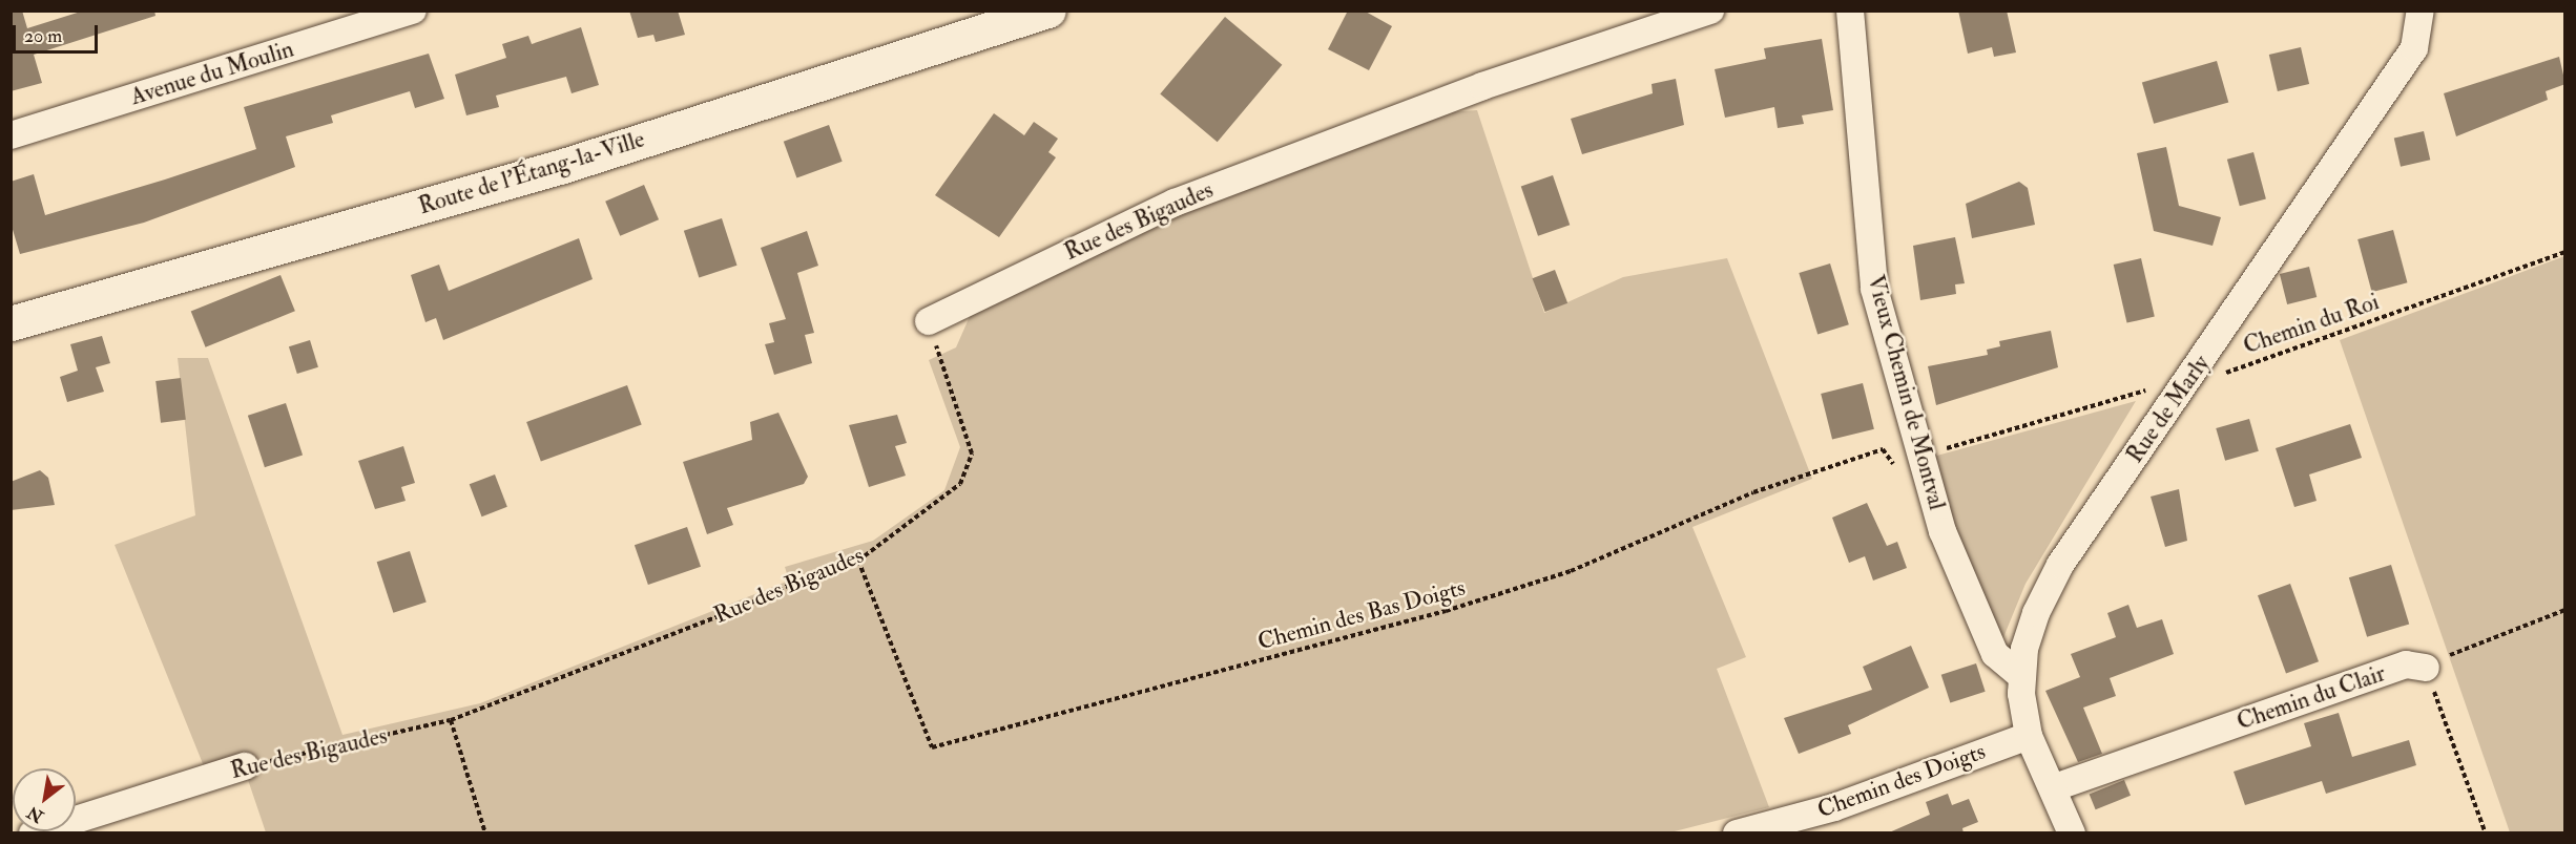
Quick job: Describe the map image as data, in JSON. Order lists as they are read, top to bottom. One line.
{"streets":{"street":["Avenue du Moulin","Route de l'Étang-la-Ville","Rue des Bigaudes","Vieux Chemin de Montval","Rue de Marly","Chemin du Clair","Chemin des Doigts"],"path":["Chemin du Roi","Chemin des Bas Doigts"]},"crossings":[["Rue des Bigaudes","Chemin des Bas Doigts"],["Chemin du Roi","Vieux Chemin de Montval"],["Chemin du Roi","Rue de Marly"],["Chemin du Roi","Chemin des Bas Doigts"],["Vieux Chemin de Montval","Rue de Marly"],["Vieux Chemin de Montval","Chemin des Bas Doigts"],["Rue de Marly","Chemin du Clair"],["Rue de Marly","Chemin des Doigts"]],"scale_bar":"20 m","north":"bottom left"}
